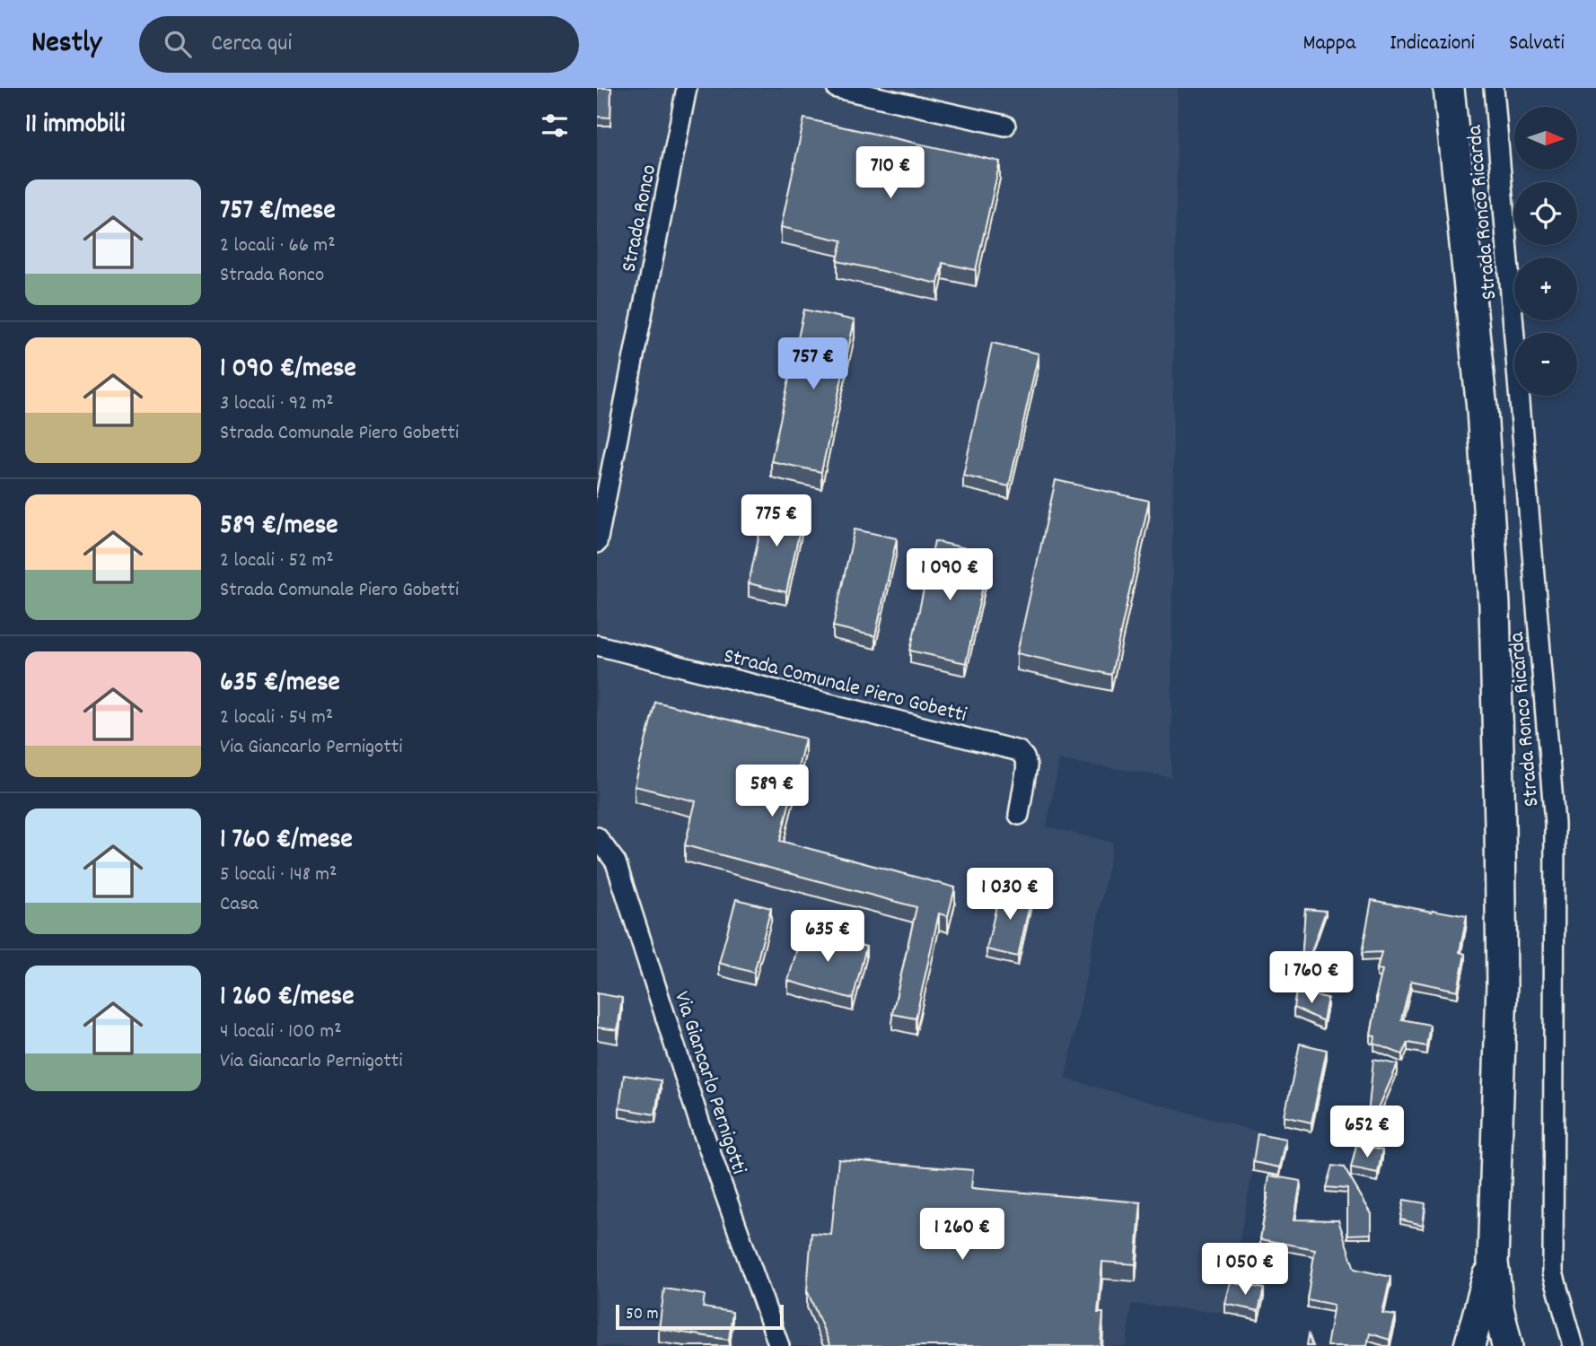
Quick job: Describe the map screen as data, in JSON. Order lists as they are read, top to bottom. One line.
{"streets":{"street":["Strada Ronco Ricarda","Strada Ronco","Strada Comunale Piero Gobetti","Via Giancarlo Pernigotti"]},"scale_bar":"50 m","north":"right","page":{"header":"Nestly","search":"Cerca qui","nav":["Mappa","Indicazioni","Salvati"],"heading":"11 immobili","map_buttons":["+","−"],"price":["710 €","757 €","775 €","1 090 €","589 €","1 030 €","635 €","1 760 €","652 €","1 260 €","1 050 €"],"list":[{"name":"757 €/mese","note":"2 locali · 66 m² · Strada Ronco"},{"name":"1 090 €/mese","note":"3 locali · 92 m² · Strada Comunale Piero Gobetti"},{"name":"589 €/mese","note":"2 locali · 52 m² · Strada Comunale Piero Gobetti"},{"name":"635 €/mese","note":"2 locali · 54 m² · Via Giancarlo Pernigotti"},{"name":"1 760 €/mese","note":"5 locali · 148 m² · Casa"},{"name":"1 260 €/mese","note":"4 locali · 100 m² · Via Giancarlo Pernigotti"}],"scale":"50 m"}}
